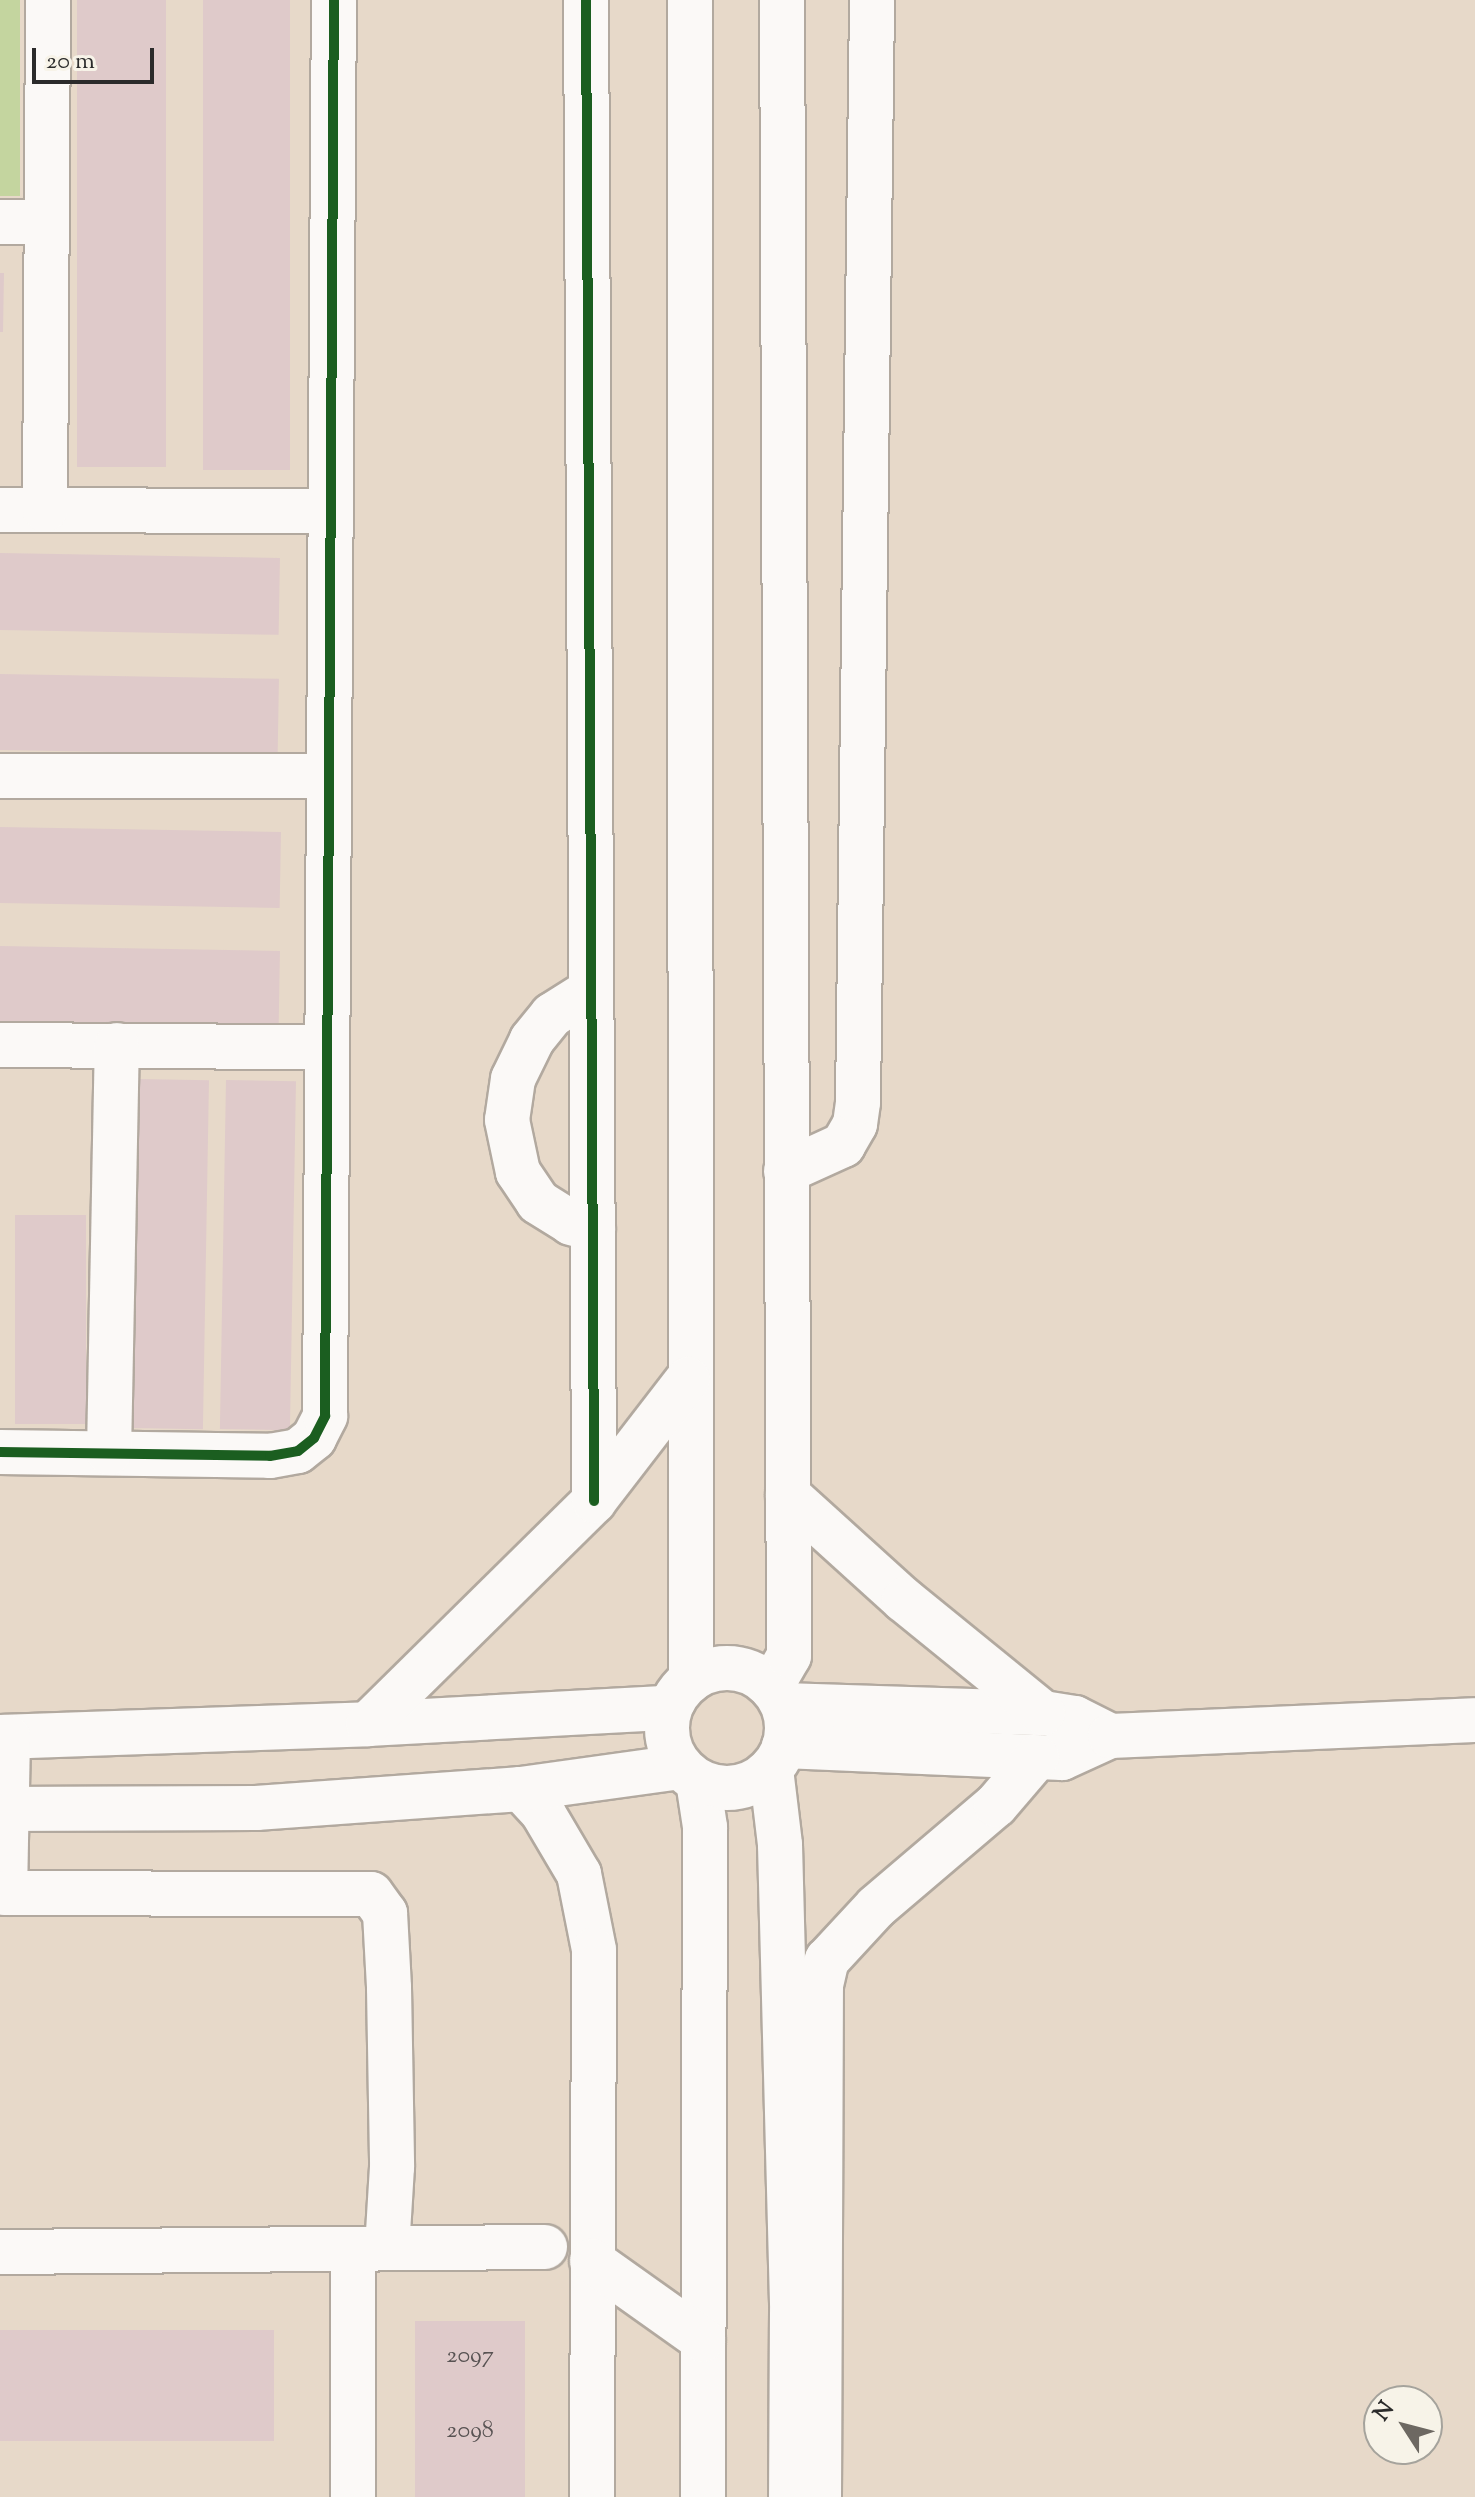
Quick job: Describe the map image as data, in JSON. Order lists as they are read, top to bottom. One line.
{"house_numbers":["2097","2098"],"scale_bar":"20 m","north":"top left"}
